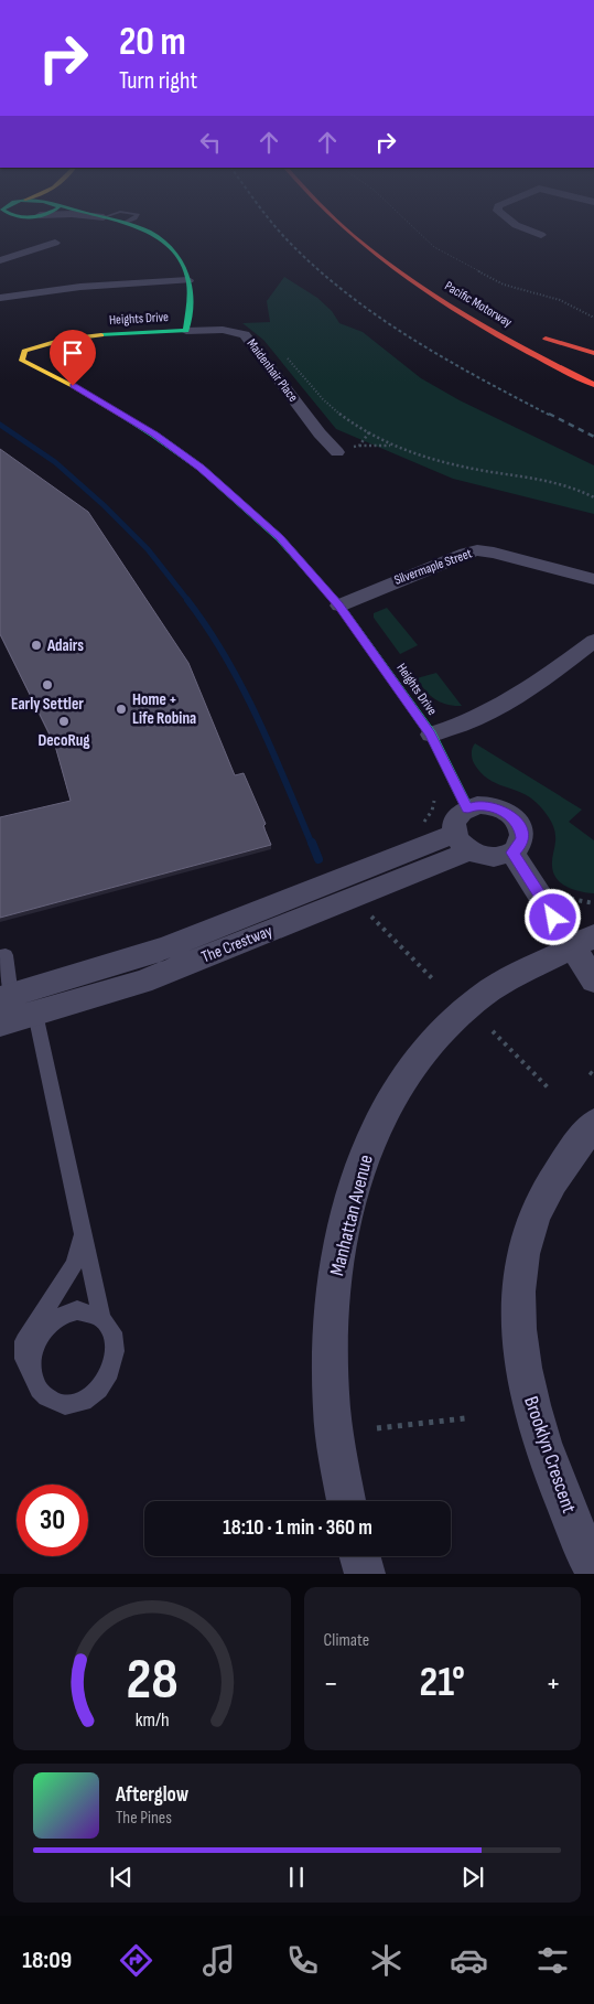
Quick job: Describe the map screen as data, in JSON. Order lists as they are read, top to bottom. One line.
{"streets":{"main road":["Pacific Motorway","Heights Drive"],"street":["Maidenhair Place","Silvermaple Street","The Crestway","Manhattan Avenue","Brooklyn Crescent"]},"crossings":[["Heights Drive","Maidenhair Place"],["Heights Drive","Silvermaple Street"],["Heights Drive","The Crestway"]],"places":["Adairs","Early Settler","Home + Life Robina","DecoRug"],"page":{"turn":["20 m","Turn right"],"limit":"30","trip":"18:10 · 1 min · 360 m","tile":"Climate","heat":["−","21°","+"],"song":["Afterglow","The Pines"],"tabs":"18:09","gauge":["28","km/h"]}}
